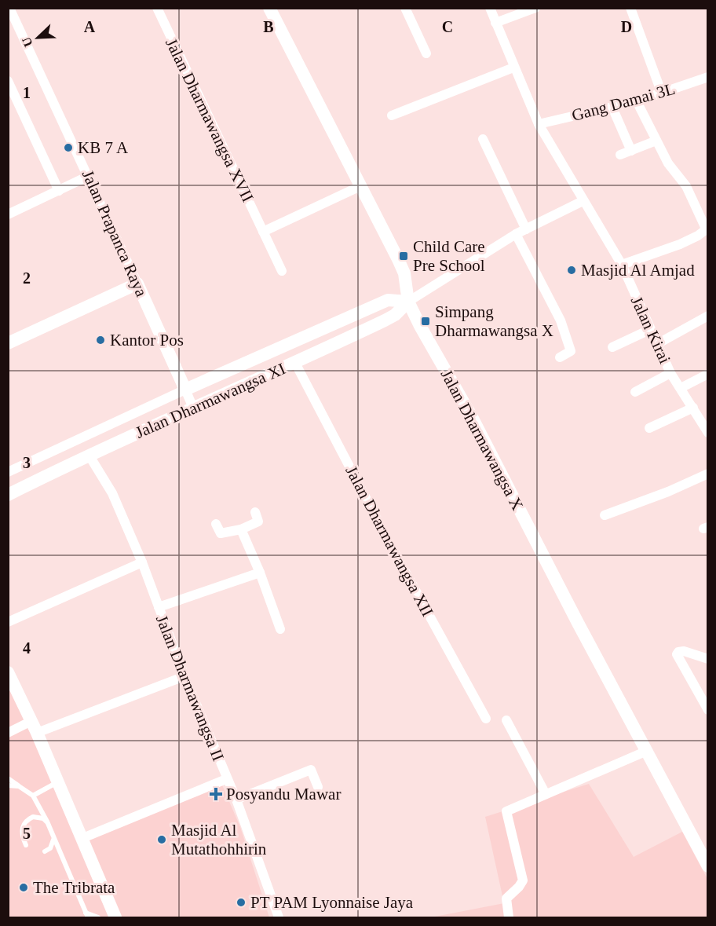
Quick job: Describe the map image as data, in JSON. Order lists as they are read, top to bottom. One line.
{"streets":{"street":["Gang Damai 3L","Jalan Dharmawangsa XVII","Jalan Prapanca Raya","Jalan Kirai","Jalan Dharmawangsa XI","Jalan Dharmawangsa X","Jalan Dharmawangsa XII","Jalan Dharmawangsa II"]},"crossings":[["Gang Damai 3L","Jalan Kirai"],["Jalan Prapanca Raya","Jalan Dharmawangsa XI"],["Jalan Dharmawangsa XI","Jalan Dharmawangsa X"],["Jalan Dharmawangsa XI","Jalan Dharmawangsa XII"],["Jalan Dharmawangsa XI","Jalan Dharmawangsa II"]],"places":{"other":["KB 7 A","Masjid Al Amjad","Kantor Pos","Masjid Al Mutathohhirin","The Tribrata","PT PAM Lyonnaise Jaya"],"transit":["Child Care Pre School","Simpang Dharmawangsa X"],"health":["Posyandu Mawar"]},"north":"bottom left","grid":{"columns":["A","B","C","D"],"rows":["1","2","3","4","5"]}}
